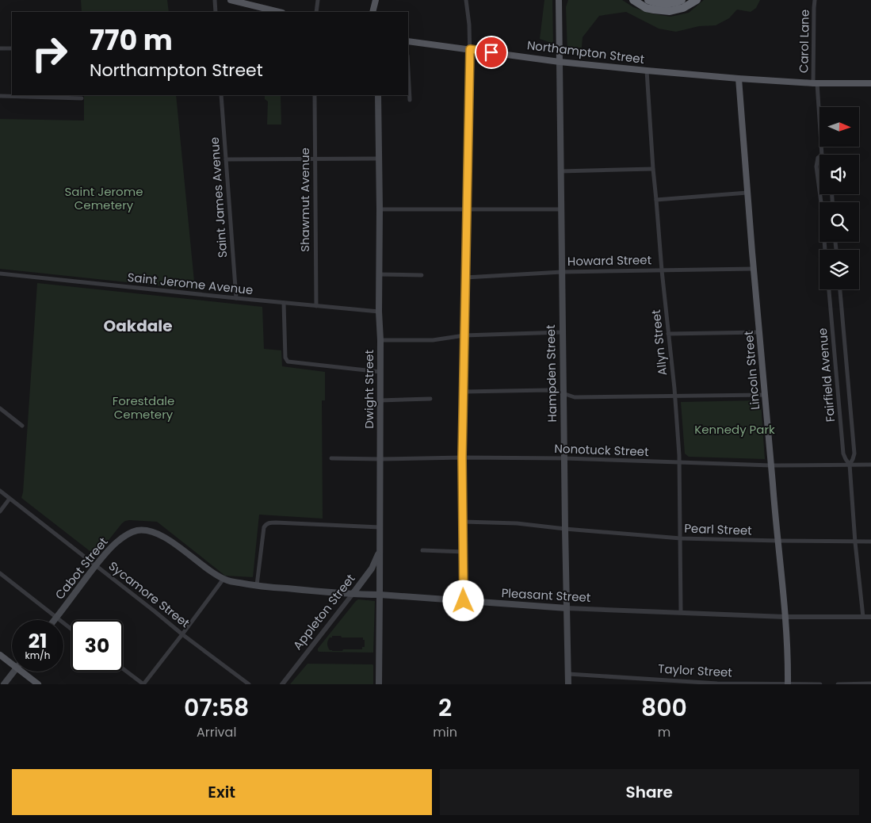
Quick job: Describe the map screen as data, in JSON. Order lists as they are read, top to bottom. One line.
{"streets":{"main road":["Northampton Street","Lincoln Street","Hampden Street","Dwight Street","Cabot Street","Pleasant Street","Appleton Street"],"street":["Carol Lane","Saint James Avenue","Shawmut Avenue","Howard Street","Saint Jerome Avenue","Allyn Street","Fairfield Avenue","Nonotuck Street","Pearl Street","Sycamore Street","Taylor Street"]},"crossings":[["Carol Lane","Northampton Street"],["Northampton Street","Allyn Street"],["Northampton Street","Lincoln Street"],["Northampton Street","Hampden Street"],["Saint James Avenue","Saint Jerome Avenue"],["Shawmut Avenue","Saint Jerome Avenue"],["Howard Street","Allyn Street"],["Howard Street","Lincoln Street"],["Howard Street","Hampden Street"],["Saint Jerome Avenue","Dwight Street"],["Allyn Street","Nonotuck Street"],["Allyn Street","Pearl Street"],["Allyn Street","Pleasant Street"],["Lincoln Street","Nonotuck Street"],["Lincoln Street","Pearl Street"],["Lincoln Street","Pleasant Street"],["Lincoln Street","Taylor Street"],["Hampden Street","Nonotuck Street"],["Hampden Street","Pearl Street"],["Hampden Street","Pleasant Street"],["Hampden Street","Taylor Street"],["Fairfield Avenue","Nonotuck Street"],["Fairfield Avenue","Pearl Street"],["Fairfield Avenue","Pleasant Street"],["Dwight Street","Nonotuck Street"],["Dwight Street","Pleasant Street"],["Dwight Street","Appleton Street"],["Cabot Street","Sycamore Street"],["Cabot Street","Pleasant Street"],["Pleasant Street","Appleton Street"]],"districts":["Oakdale"],"parks":["Saint Jerome Cemetery","Forestdale Cemetery","Kennedy Park"],"north":"right","page":{"turn":["770 m","Northampton Street"],"speed":"21 km/h","limit":"30","eta":["07:58","Arrival","2","min","800","m"],"buttons":["Exit","Share"]}}
